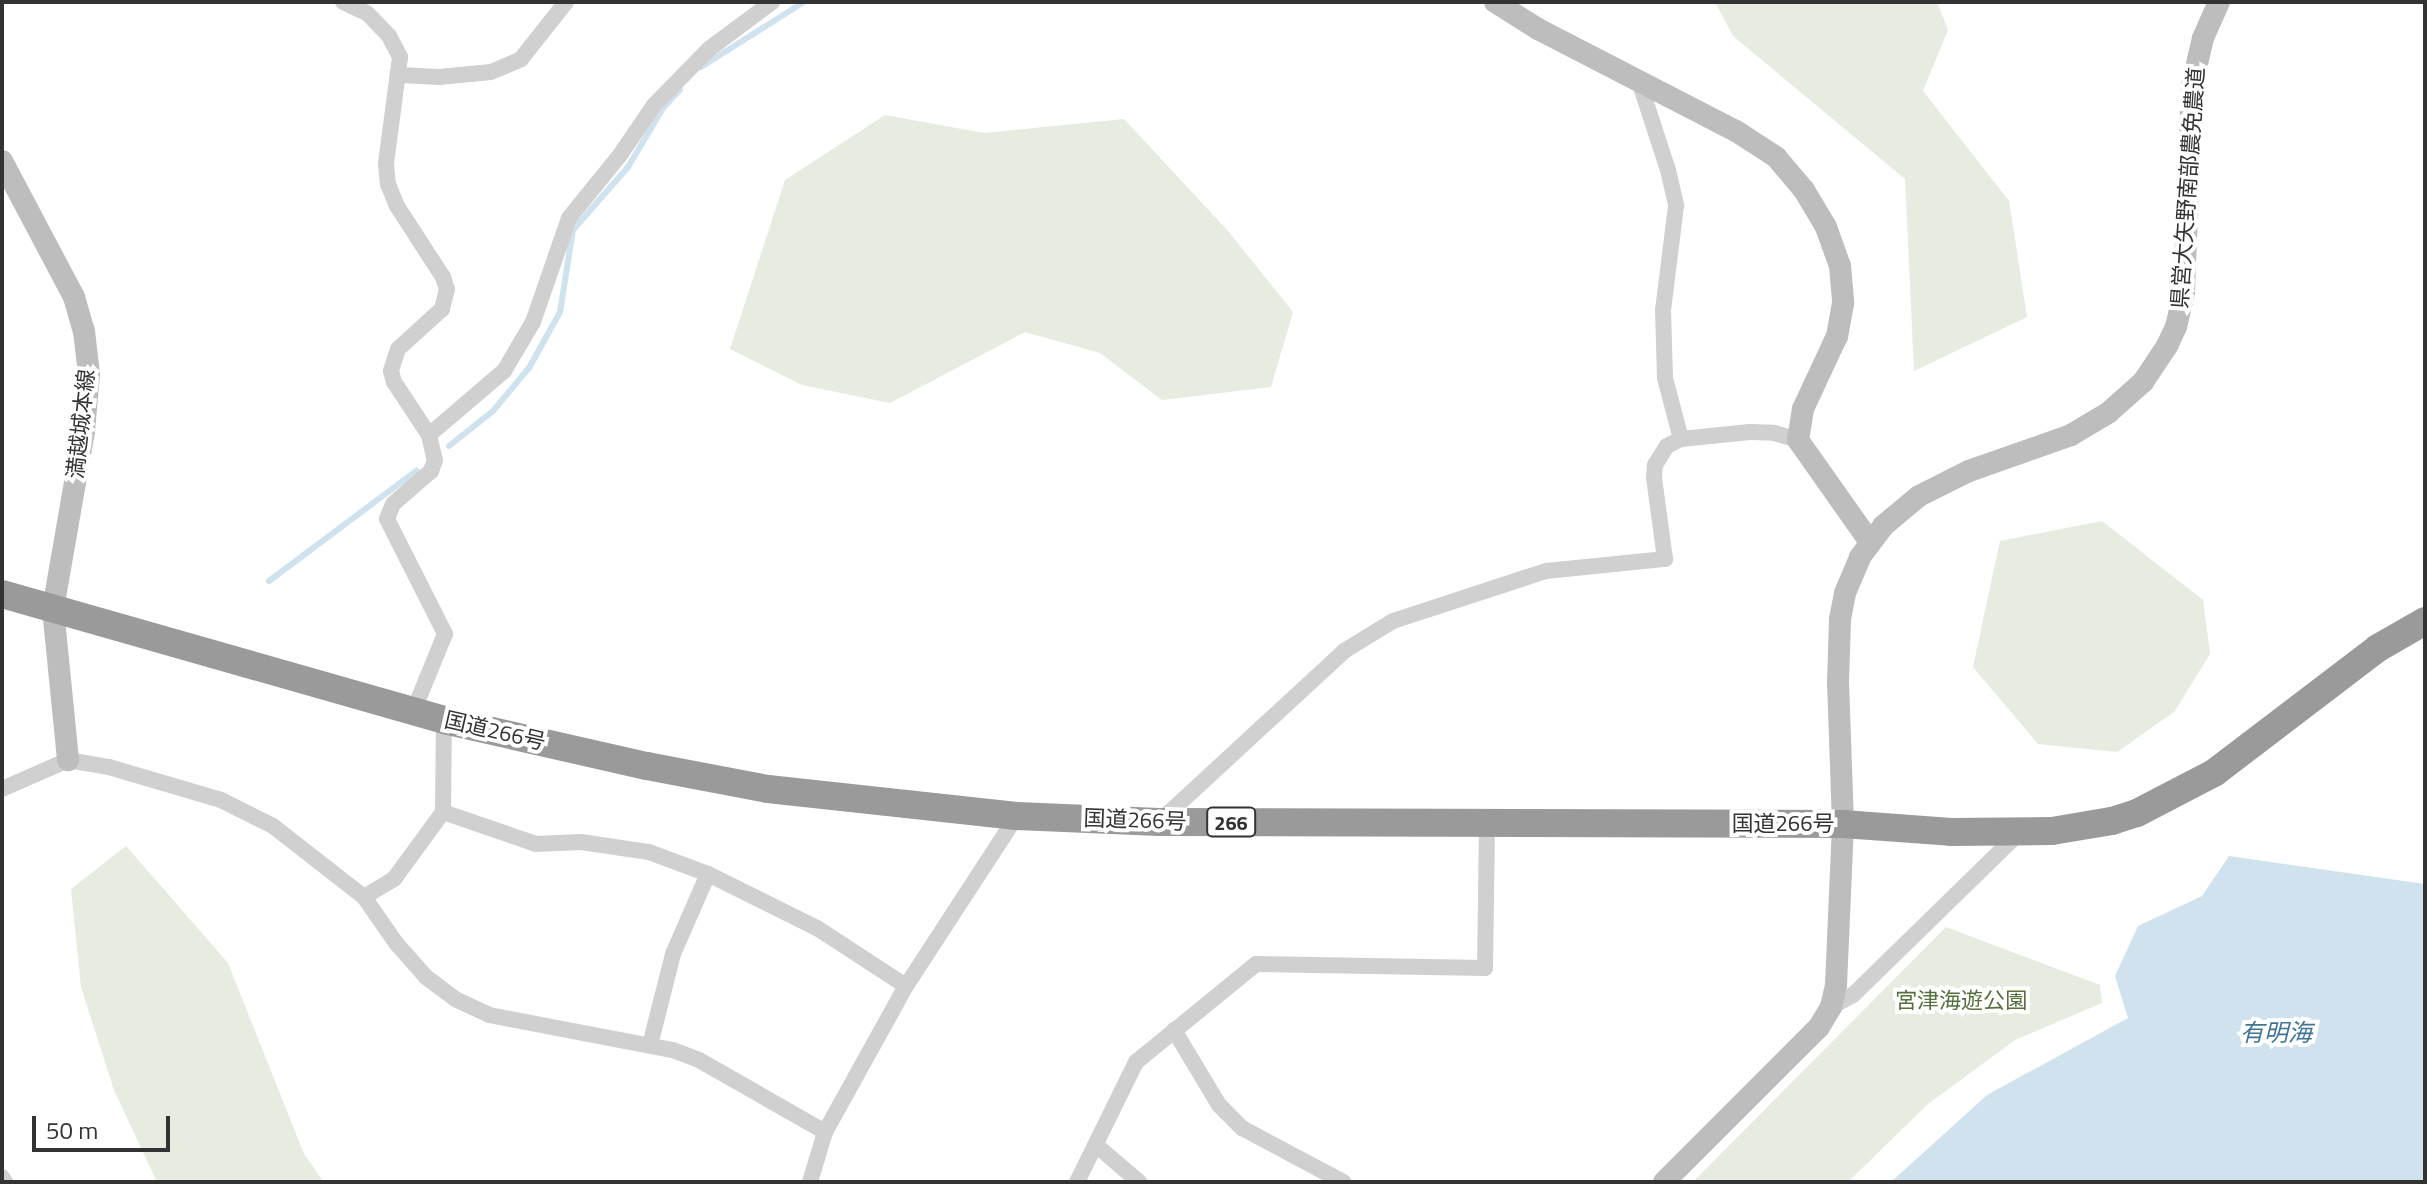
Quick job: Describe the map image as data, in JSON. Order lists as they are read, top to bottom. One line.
{"streets":{"highway":["国道266号","266"],"street":["県営大矢野南部農免農道","満越城本線"]},"crossings":[["県営大矢野南部農免農道","国道266号"],["満越城本線","国道266号"]],"water":["有明海"],"parks":["宮津海遊公園"],"scale_bar":"50 m"}
